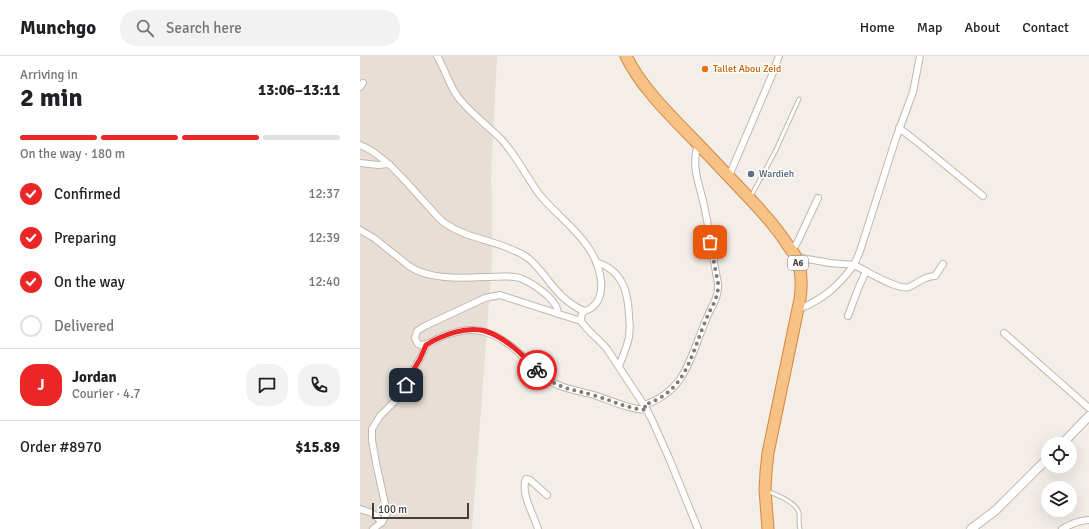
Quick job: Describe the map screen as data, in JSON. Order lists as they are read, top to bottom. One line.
{"streets":{"highway":["A6"]},"places":["Tallet Abou Zeid","Wardieh"],"scale_bar":"100 m","page":{"header":"Munchgo","search":"Search here","nav":["Home","Map","About","Contact"],"heading":["2 min","Arriving in","13:06–13:11"],"panel":["Jordan","Courier · 4.7","Order #8970","$15.89"],"bar":"On the way · 180 m","list":[["Confirmed","12:37"],["Preparing","12:39"],["On the way","12:40"],"Delivered"],"round":"J","scale":"100 m"}}
